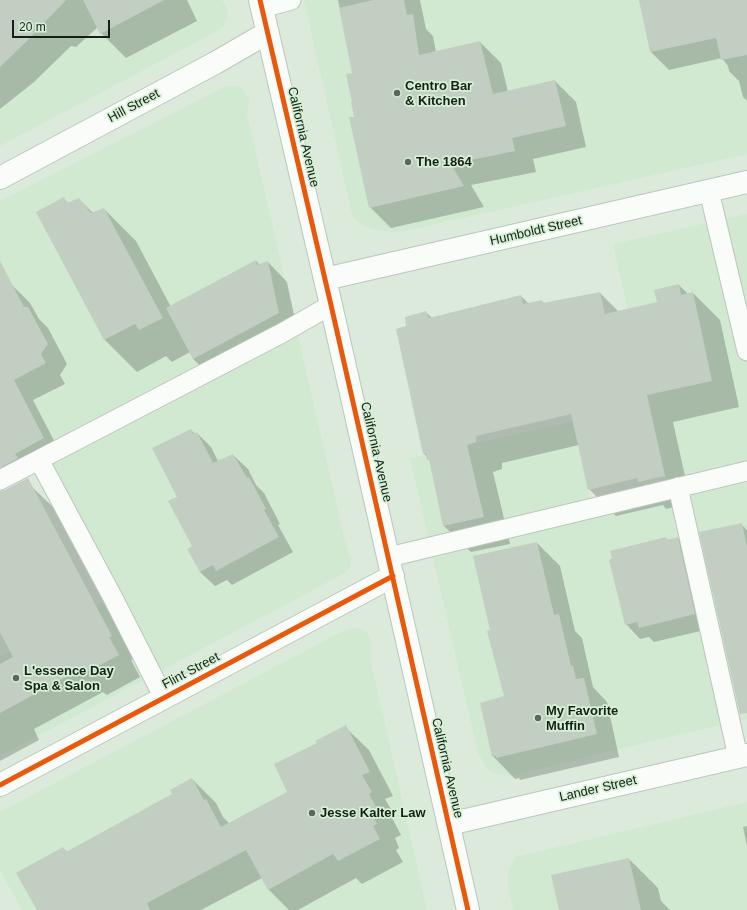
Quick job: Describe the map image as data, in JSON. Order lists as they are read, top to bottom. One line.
{"streets":{"street":["Hill Street","California Avenue","Humboldt Street","Flint Street","Lander Street"]},"crossings":[["Hill Street","California Avenue"],["California Avenue","Humboldt Street"],["California Avenue","Flint Street"],["California Avenue","Lander Street"]],"places":["Centro Bar & Kitchen","The 1864","L'essence Day Spa & Salon","My Favorite Muffin","Jesse Kalter Law"],"scale_bar":"20 m"}
